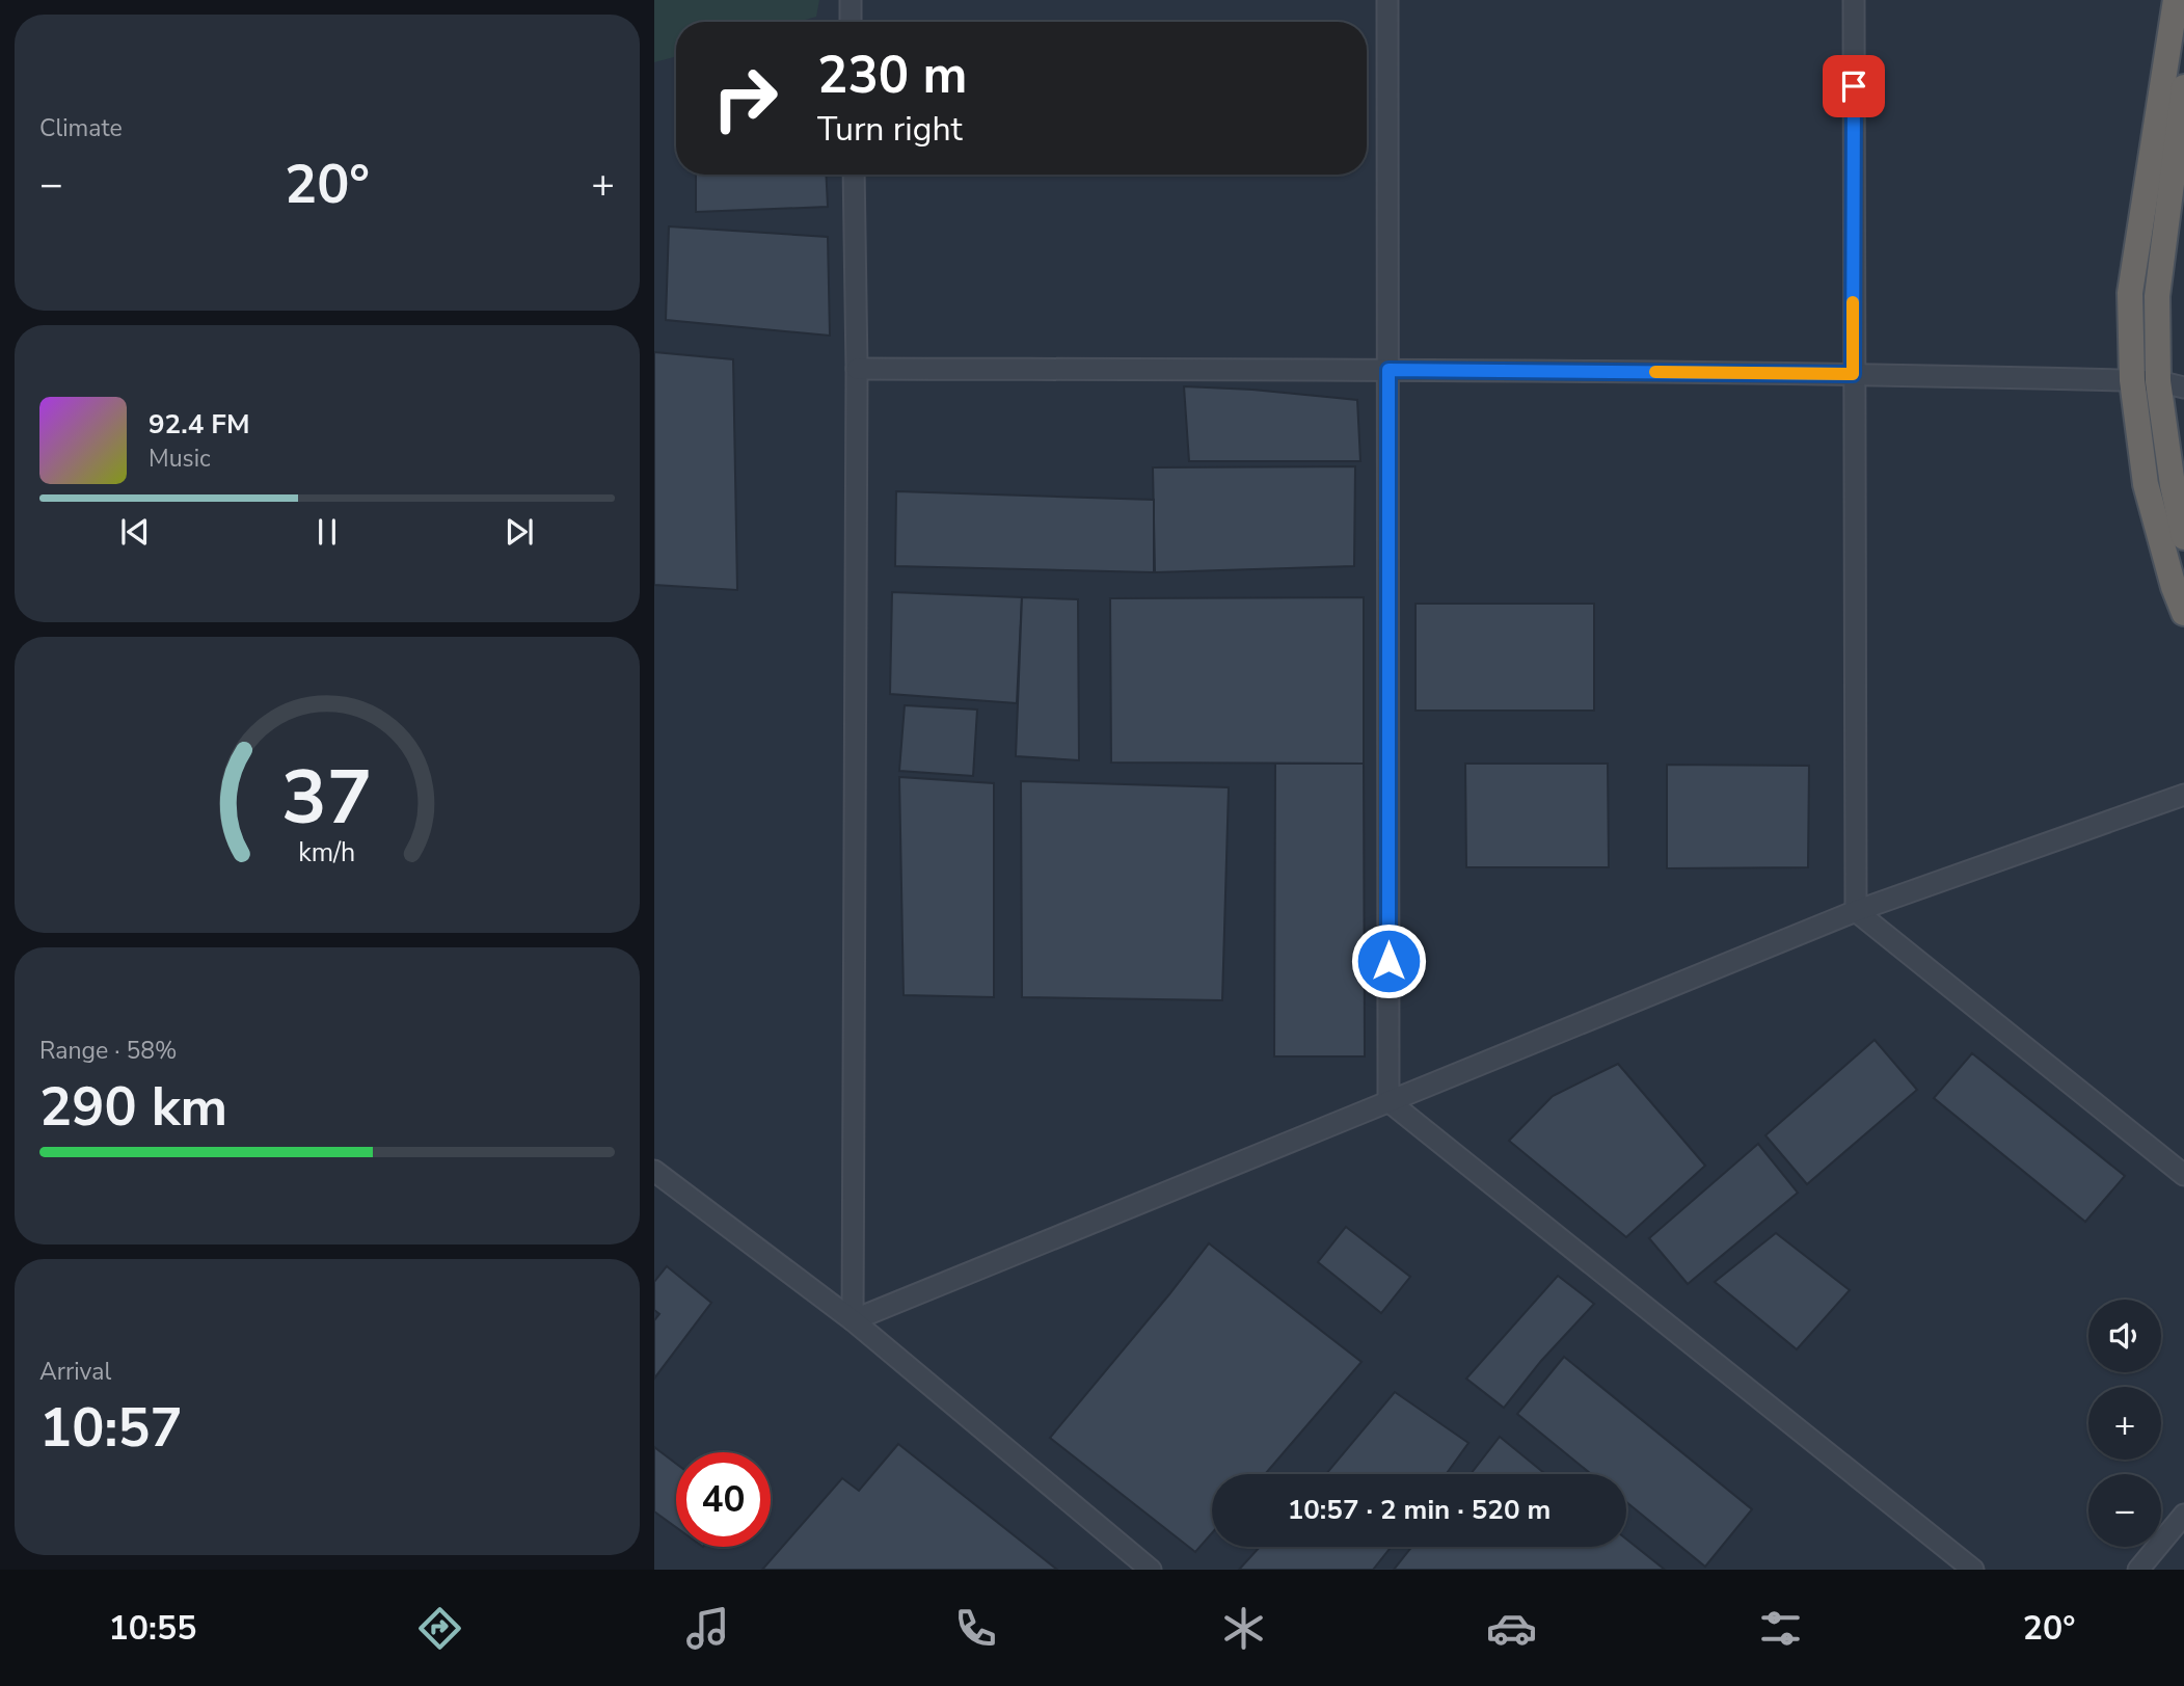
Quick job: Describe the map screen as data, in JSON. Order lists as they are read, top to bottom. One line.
{"page":{"tile":["Climate",["Range · 58%","290 km"],["Arrival","10:57"]],"turn":["230 m","Turn right"],"heat":["−","20°","+"],"song":["92.4 FM","Music"],"map_buttons":["+","−"],"limit":"40","trip":"10:57 · 2 min · 520 m","tabs":["10:55","20°"],"gauge":["37","km/h"]}}
